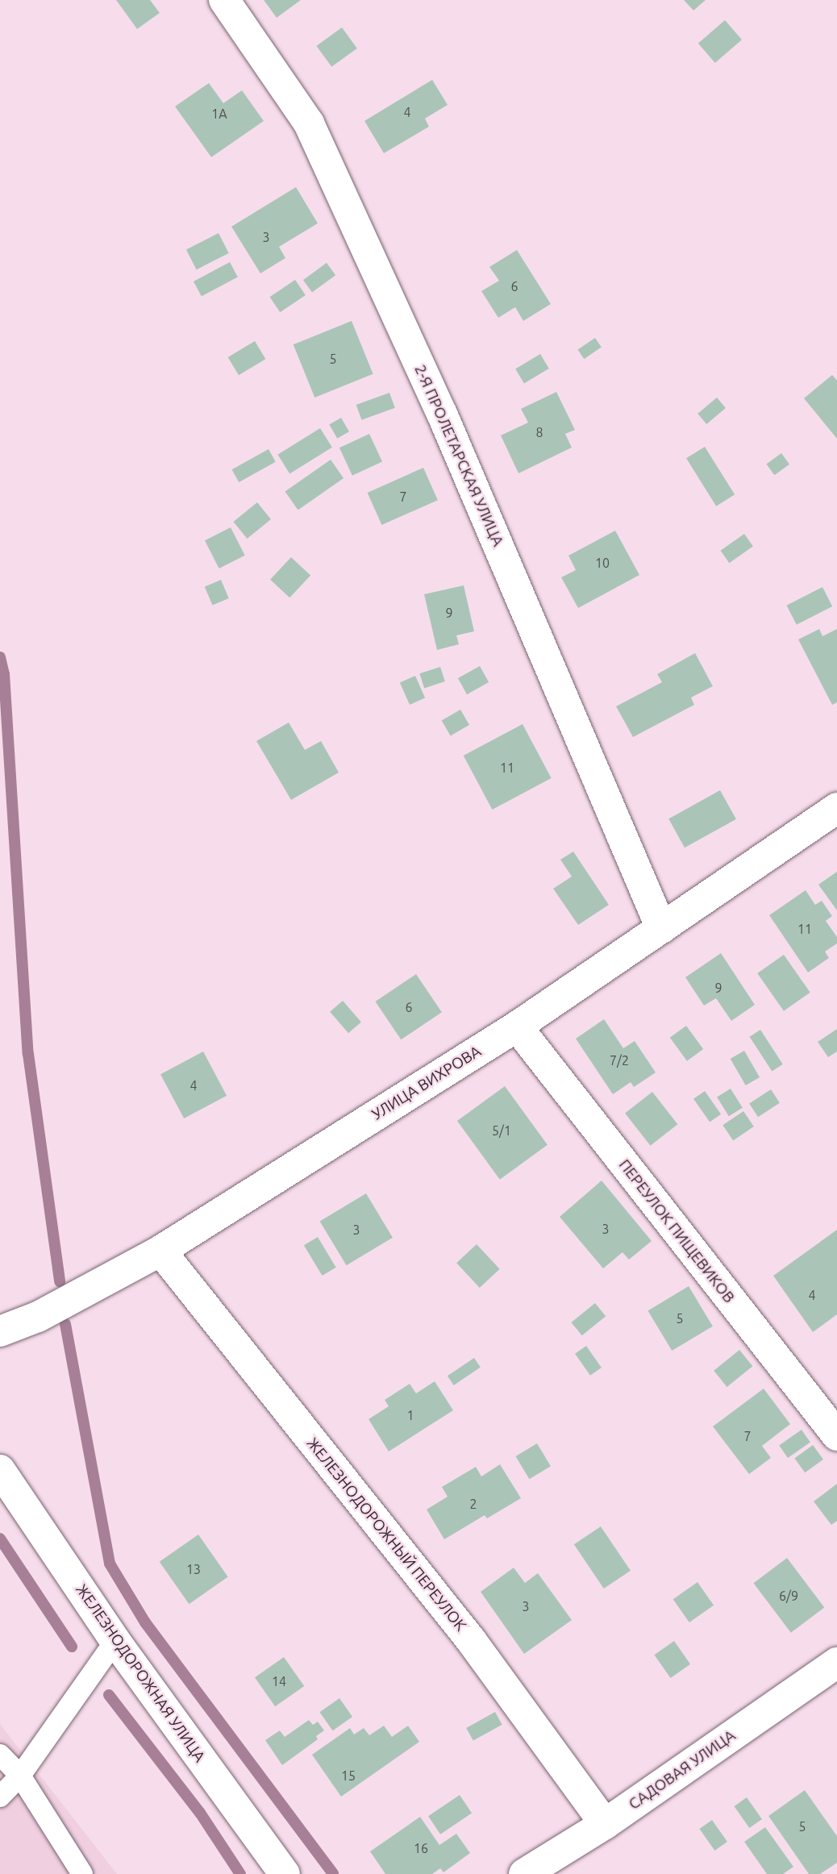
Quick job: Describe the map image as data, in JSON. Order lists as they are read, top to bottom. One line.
{"streets":{"street":["2-Я ПРОЛЕТАРСКАЯ УЛИЦА","УЛИЦА ВИХРОВА","ПЕРЕУЛОК ПИЩЕВИКОВ","ЖЕЛЕЗНОДОРОЖНЫЙ ПЕРЕУЛОК","ЖЕЛЕЗНОДОРОЖНАЯ УЛИЦА","САДОВАЯ УЛИЦА"]},"crossings":[["2-Я ПРОЛЕТАРСКАЯ УЛИЦА","УЛИЦА ВИХРОВА"],["УЛИЦА ВИХРОВА","ПЕРЕУЛОК ПИЩЕВИКОВ"],["УЛИЦА ВИХРОВА","ЖЕЛЕЗНОДОРОЖНЫЙ ПЕРЕУЛОК"],["ЖЕЛЕЗНОДОРОЖНЫЙ ПЕРЕУЛОК","САДОВАЯ УЛИЦА"]],"house_numbers":["4","1А","3","6","5","8","7","10","9","11","11","9","6","7/2","4","5/1","3","3","4","5","1","7","2","13","6/9","3","14","15","5","16"]}
